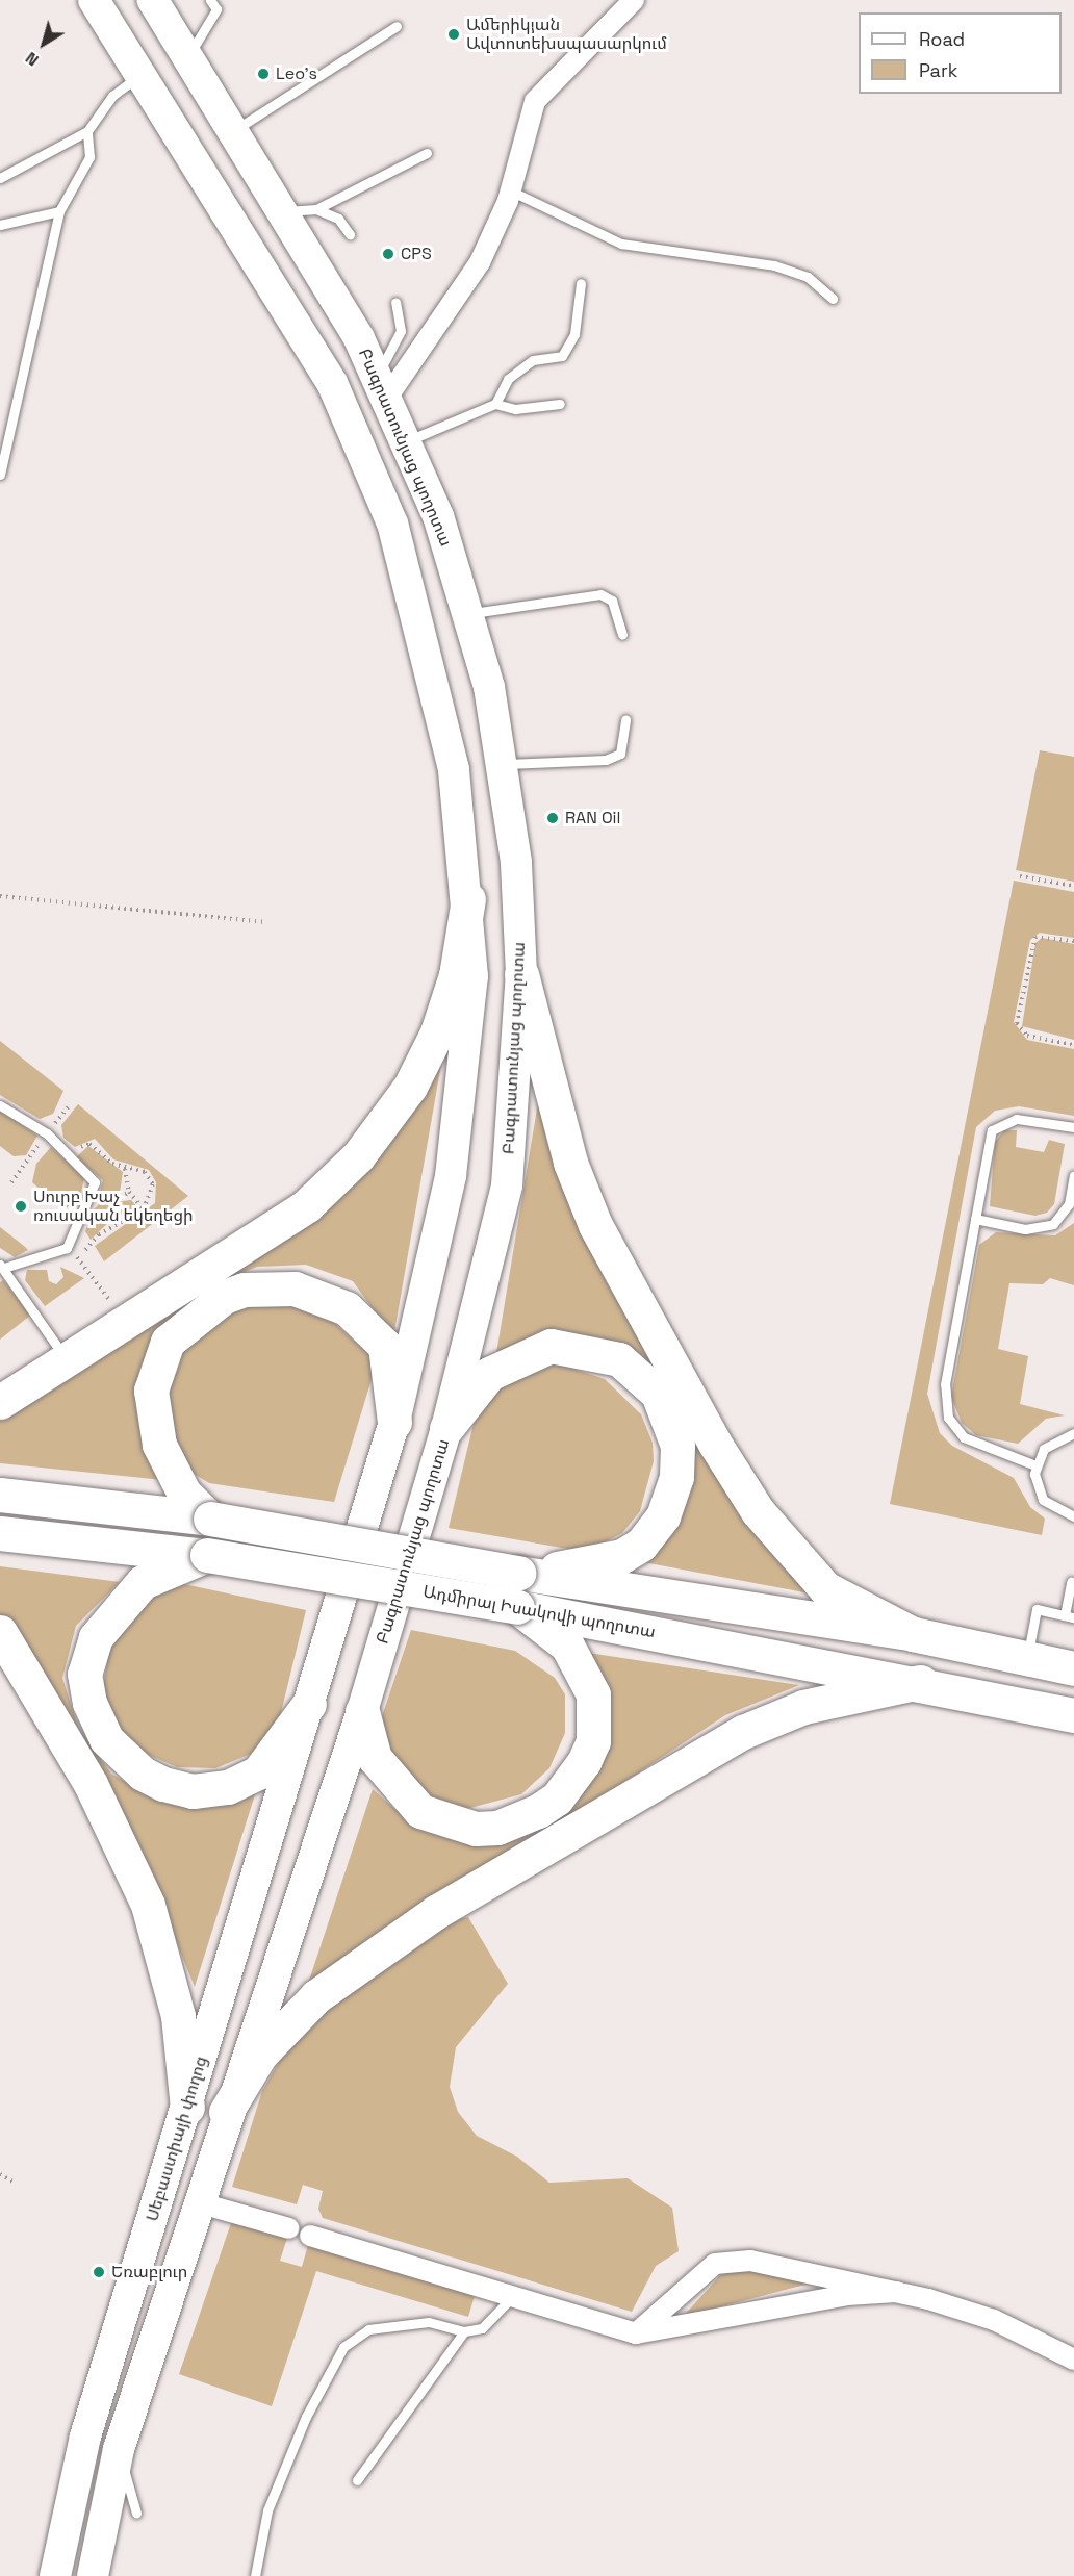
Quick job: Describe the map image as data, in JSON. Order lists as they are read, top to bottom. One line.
{"streets":{"highway":["Ադմիրալ Իսակովի պողոտա"],"main road":["Բագրատունյաց պողոտա","Սեբաստիայի փողոց"]},"places":["Ամերիկյան Ավտոտեխսպասարկում","Leo's","CPS","RAN Oil","Սուրբ Խաչ ռուսական եկեղեցի","Եռաբլուր"],"legend":["Road","Park"],"north":"bottom left"}
